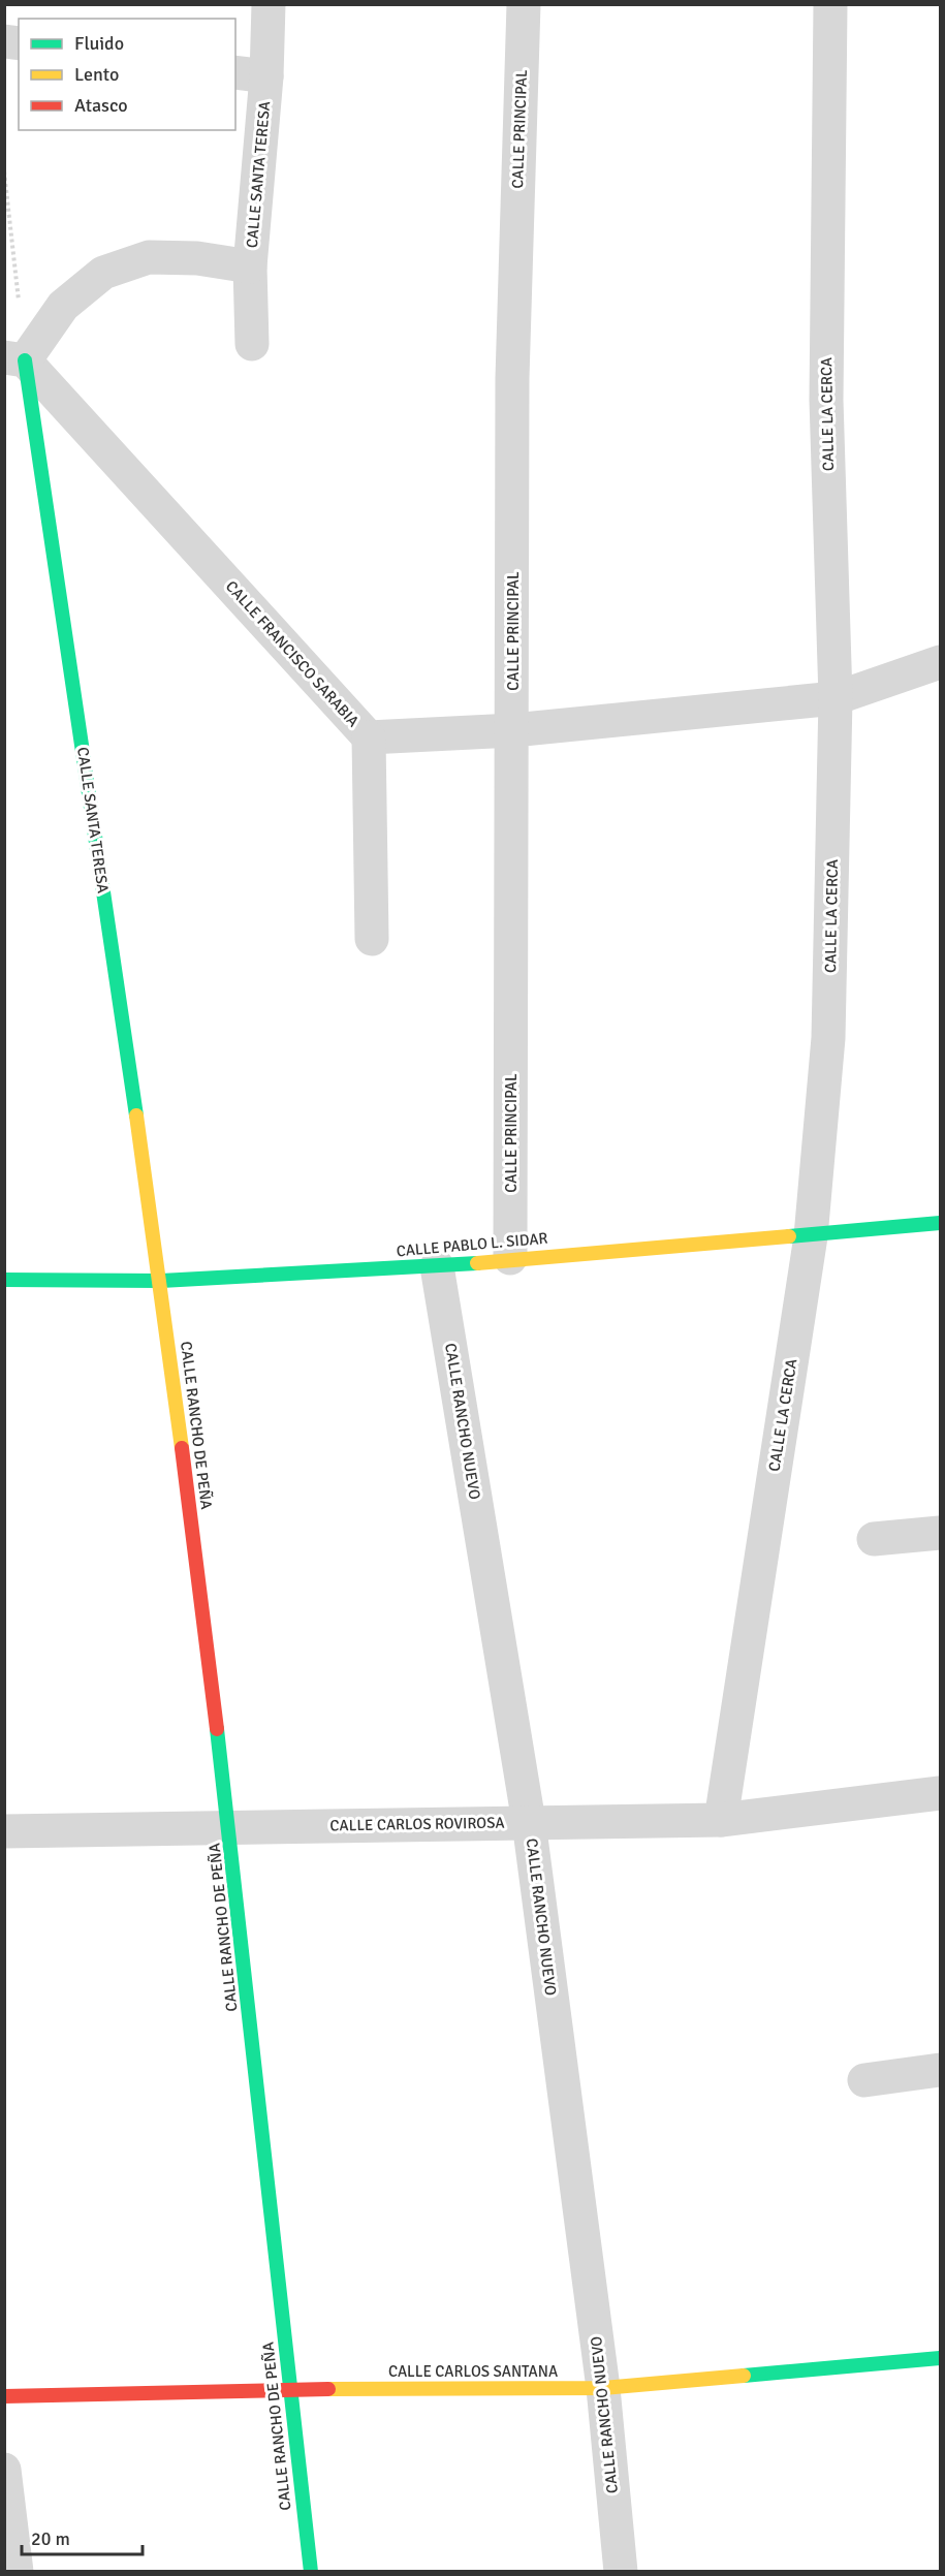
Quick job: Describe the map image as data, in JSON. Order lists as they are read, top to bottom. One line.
{"streets":{"street":["CALLE PRINCIPAL","CALLE SANTA TERESA","CALLE LA CERCA","CALLE FRANCISCO SARABIA","CALLE PABLO L. SIDAR","CALLE RANCHO NUEVO","CALLE RANCHO DE PEÑA","CALLE CARLOS ROVIROSA","CALLE CARLOS SANTANA"]},"crossings":[["CALLE PRINCIPAL","CALLE FRANCISCO SARABIA"],["CALLE PRINCIPAL","CALLE PABLO L. SIDAR"],["CALLE SANTA TERESA","CALLE FRANCISCO SARABIA"],["CALLE SANTA TERESA","CALLE PABLO L. SIDAR"],["CALLE SANTA TERESA","CALLE RANCHO DE PEÑA"],["CALLE LA CERCA","CALLE FRANCISCO SARABIA"],["CALLE LA CERCA","CALLE PABLO L. SIDAR"],["CALLE LA CERCA","CALLE CARLOS ROVIROSA"],["CALLE PABLO L. SIDAR","CALLE RANCHO NUEVO"],["CALLE PABLO L. SIDAR","CALLE RANCHO DE PEÑA"],["CALLE RANCHO NUEVO","CALLE CARLOS ROVIROSA"],["CALLE RANCHO NUEVO","CALLE CARLOS SANTANA"],["CALLE RANCHO DE PEÑA","CALLE CARLOS ROVIROSA"],["CALLE RANCHO DE PEÑA","CALLE CARLOS SANTANA"]],"legend":["Fluido","Lento","Atasco"],"scale_bar":"20 m"}
